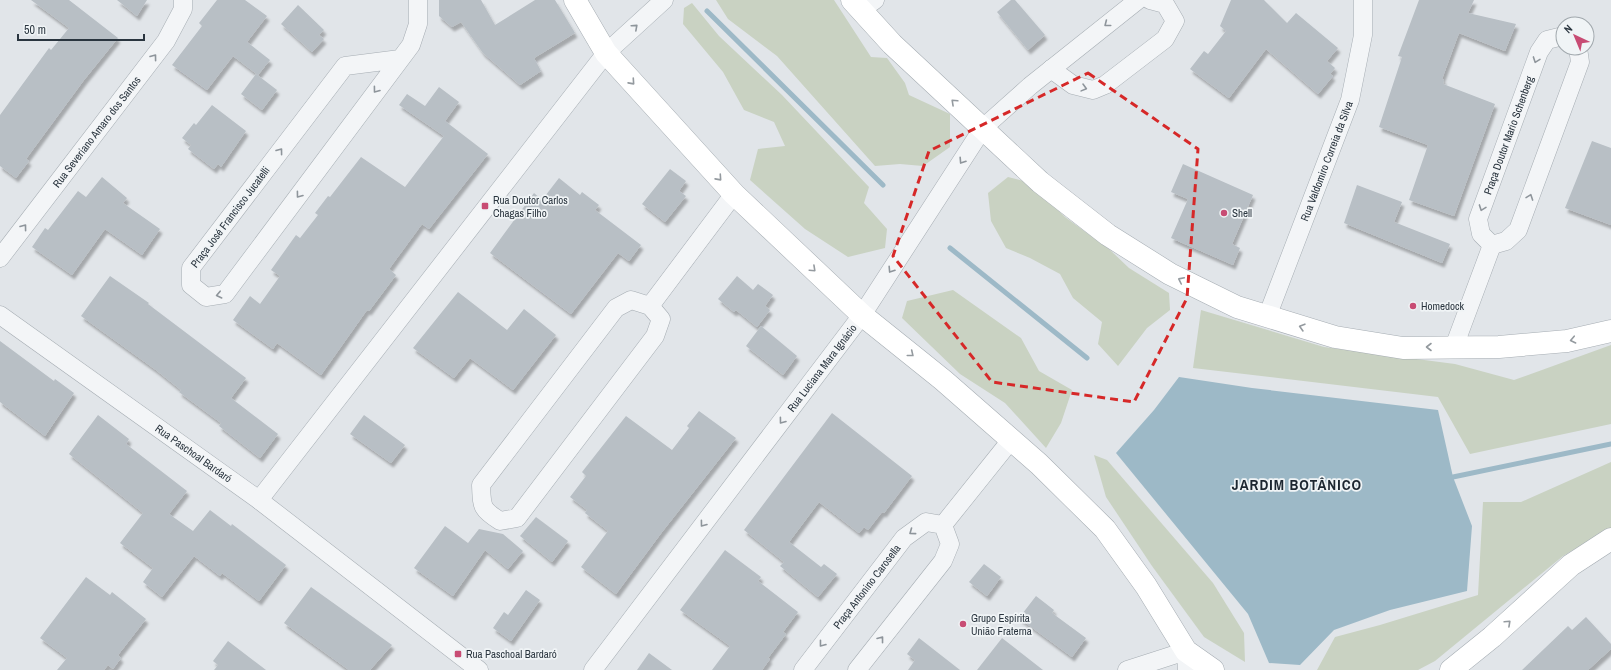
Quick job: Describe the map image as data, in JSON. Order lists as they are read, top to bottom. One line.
{"streets":{"street":["Rua Severiano Amaro dos Santos","Praça Doutor Mario Schenberg","Rua Valdomiro Correia da Silva","Praça José Francisco Jucatelli","Rua Luciana Mara Ignácio","Rua Paschoal Bardaró","Praça Antonino Carosella"]},"one_way":["Rua Severiano Amaro dos Santos","Rua Luciana Mara Ignácio"],"districts":["JARDIM BOTÂNICO"],"places":{"transit":["Rua Doutor Carlos Chagas Filho","Rua Paschoal Bardaró"],"other":["Shell","Homedock","Grupo Espírita União Fraterna"]},"scale_bar":"50 m","north":"top left"}
